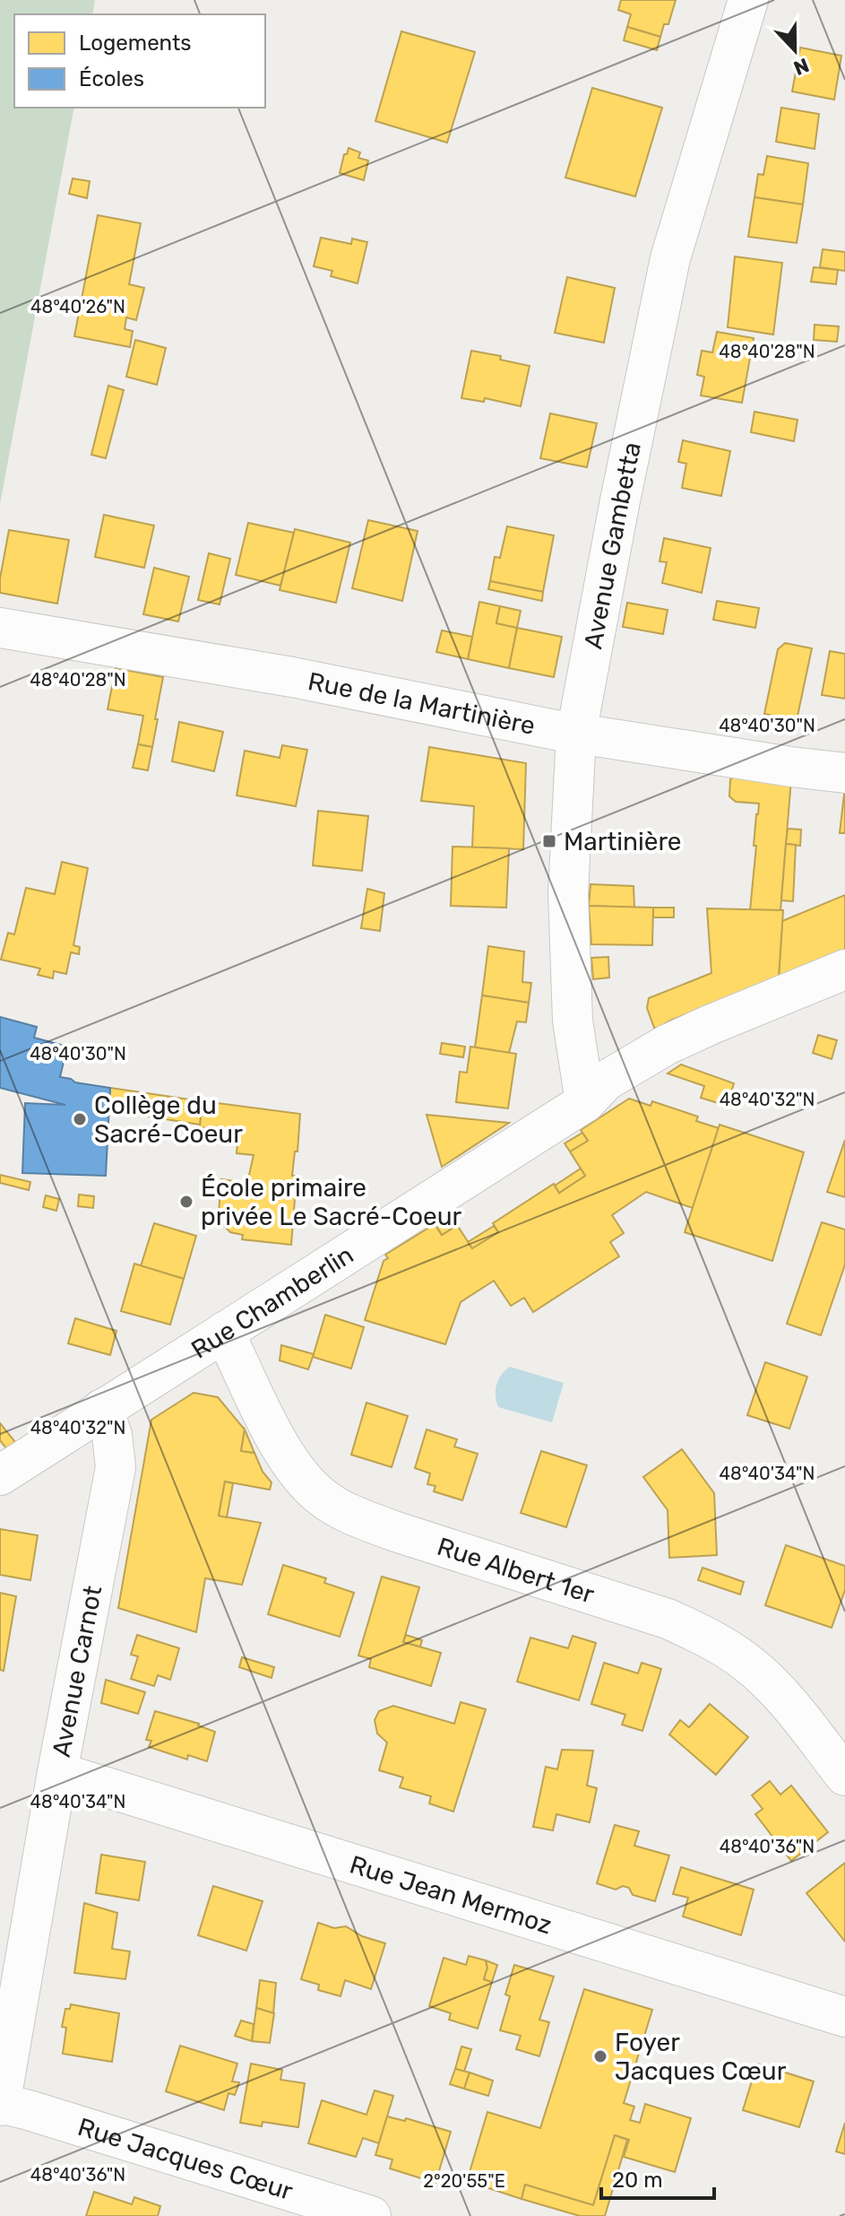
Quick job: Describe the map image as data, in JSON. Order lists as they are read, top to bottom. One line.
{"streets":{"street":["Avenue Gambetta","Rue de la Martinière","Rue Chamberlin","Rue Albert 1er","Avenue Carnot","Rue Jean Mermoz","Rue Jacques Cœur"]},"crossings":[["Avenue Gambetta","Rue de la Martinière"],["Avenue Gambetta","Rue Chamberlin"],["Rue Chamberlin","Rue Albert 1er"],["Rue Chamberlin","Avenue Carnot"],["Avenue Carnot","Rue Jean Mermoz"],["Avenue Carnot","Rue Jacques Cœur"]],"places":{"transit":["Martinière"],"other":["Collège du Sacré-Coeur","École primaire privée Le Sacré-Coeur","Foyer Jacques Cœur"]},"legend":["Logements","Écoles"],"scale_bar":"20 m","north":"bottom","coordinates":["48°40'26\"N","48°40'28\"N","48°40'30\"N","48°40'32\"N","48°40'34\"N","48°40'36\"N","2°20'55\"E"]}
